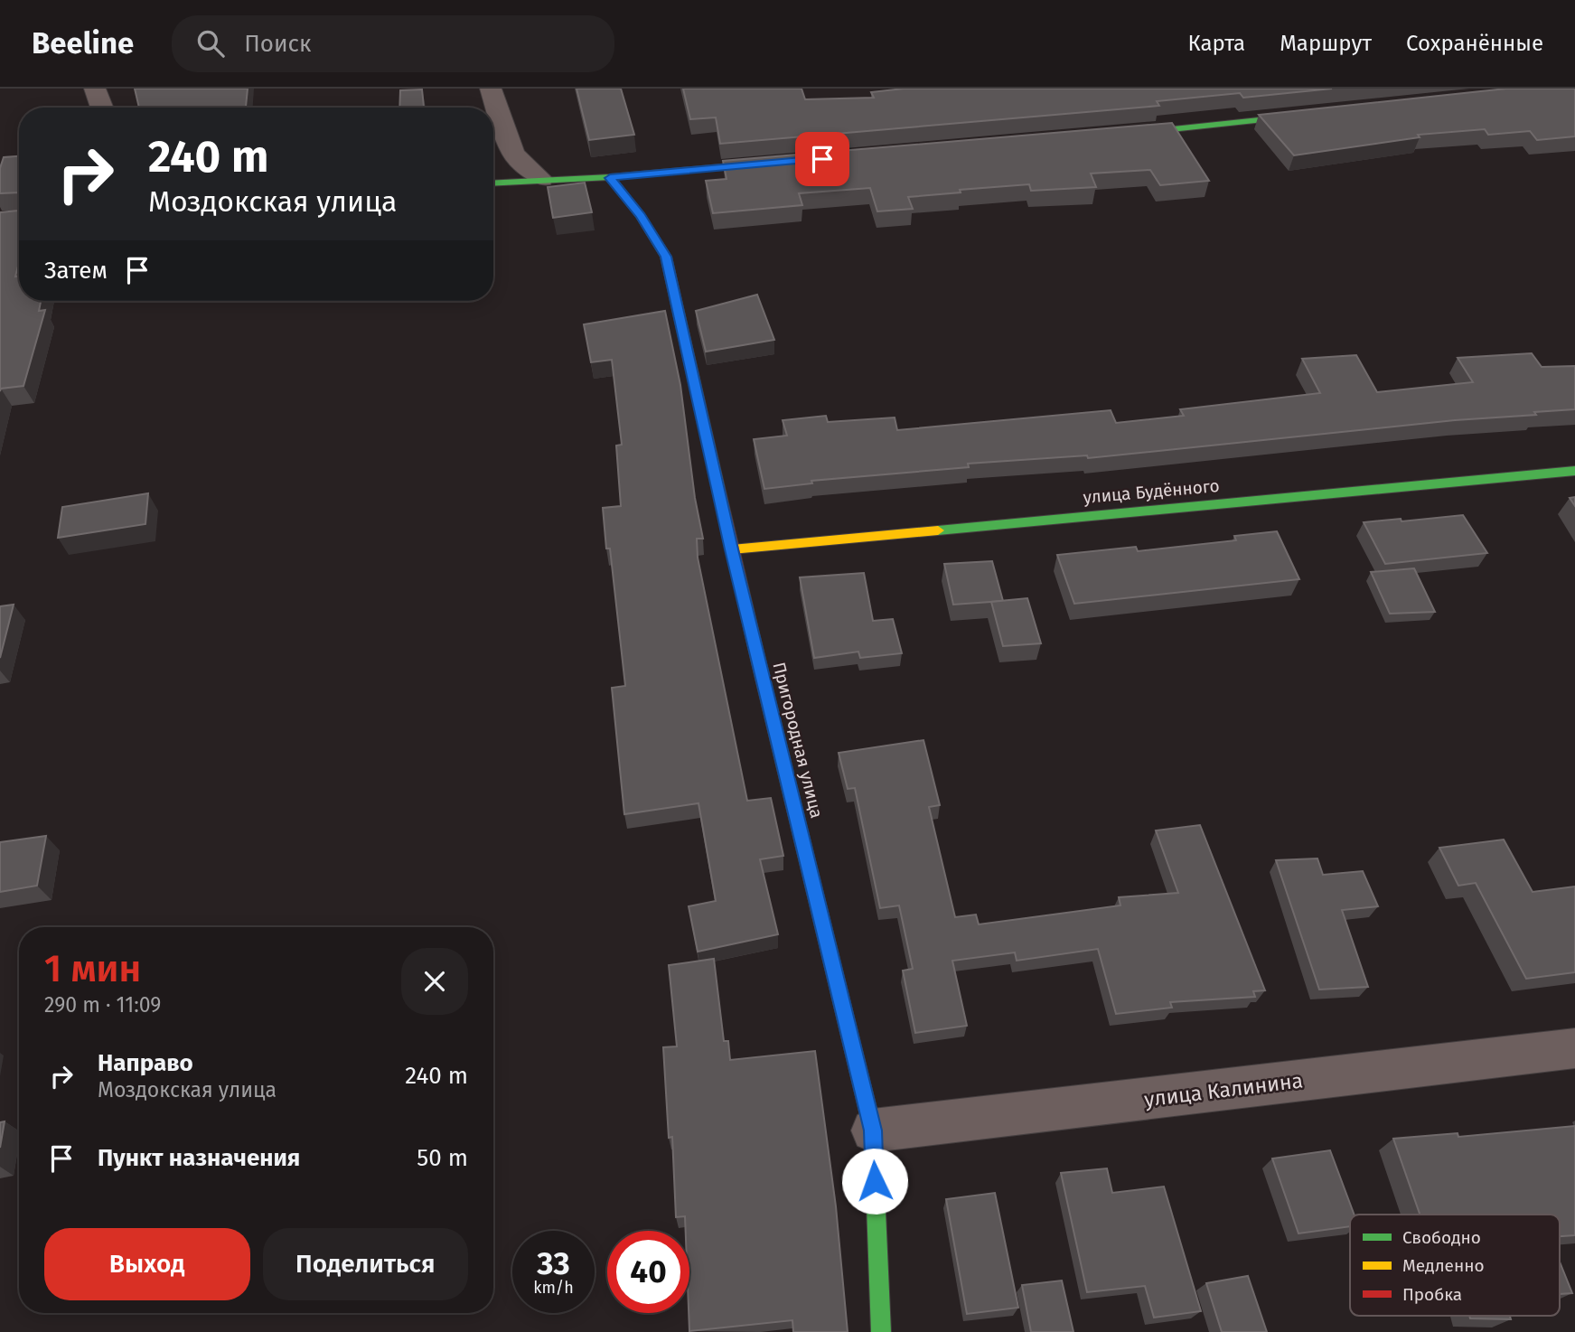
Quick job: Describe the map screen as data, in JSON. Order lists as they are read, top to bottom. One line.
{"streets":{"street":["улица Будённого","Пригородная улица","улица Калинина"]},"crossings":[["улица Будённого","Пригородная улица"],["Пригородная улица","улица Калинина"]],"legend":["Свободно","Медленно","Пробка"],"page":{"header":"Beeline","search":"Поиск","nav":["Карта","Маршрут","Сохранённые"],"turn":["240 m","Моздокская улица"],"then":"Затем","heading":["1 мин","290 m · 11:09"],"list":[{"name":"Направо","note":"Моздокская улица","value":"240 m"},{"name":"Пункт назначения","value":"50 m"}],"buttons":["Выход","Поделиться"],"speed":"33 km/h","limit":"40"}}
